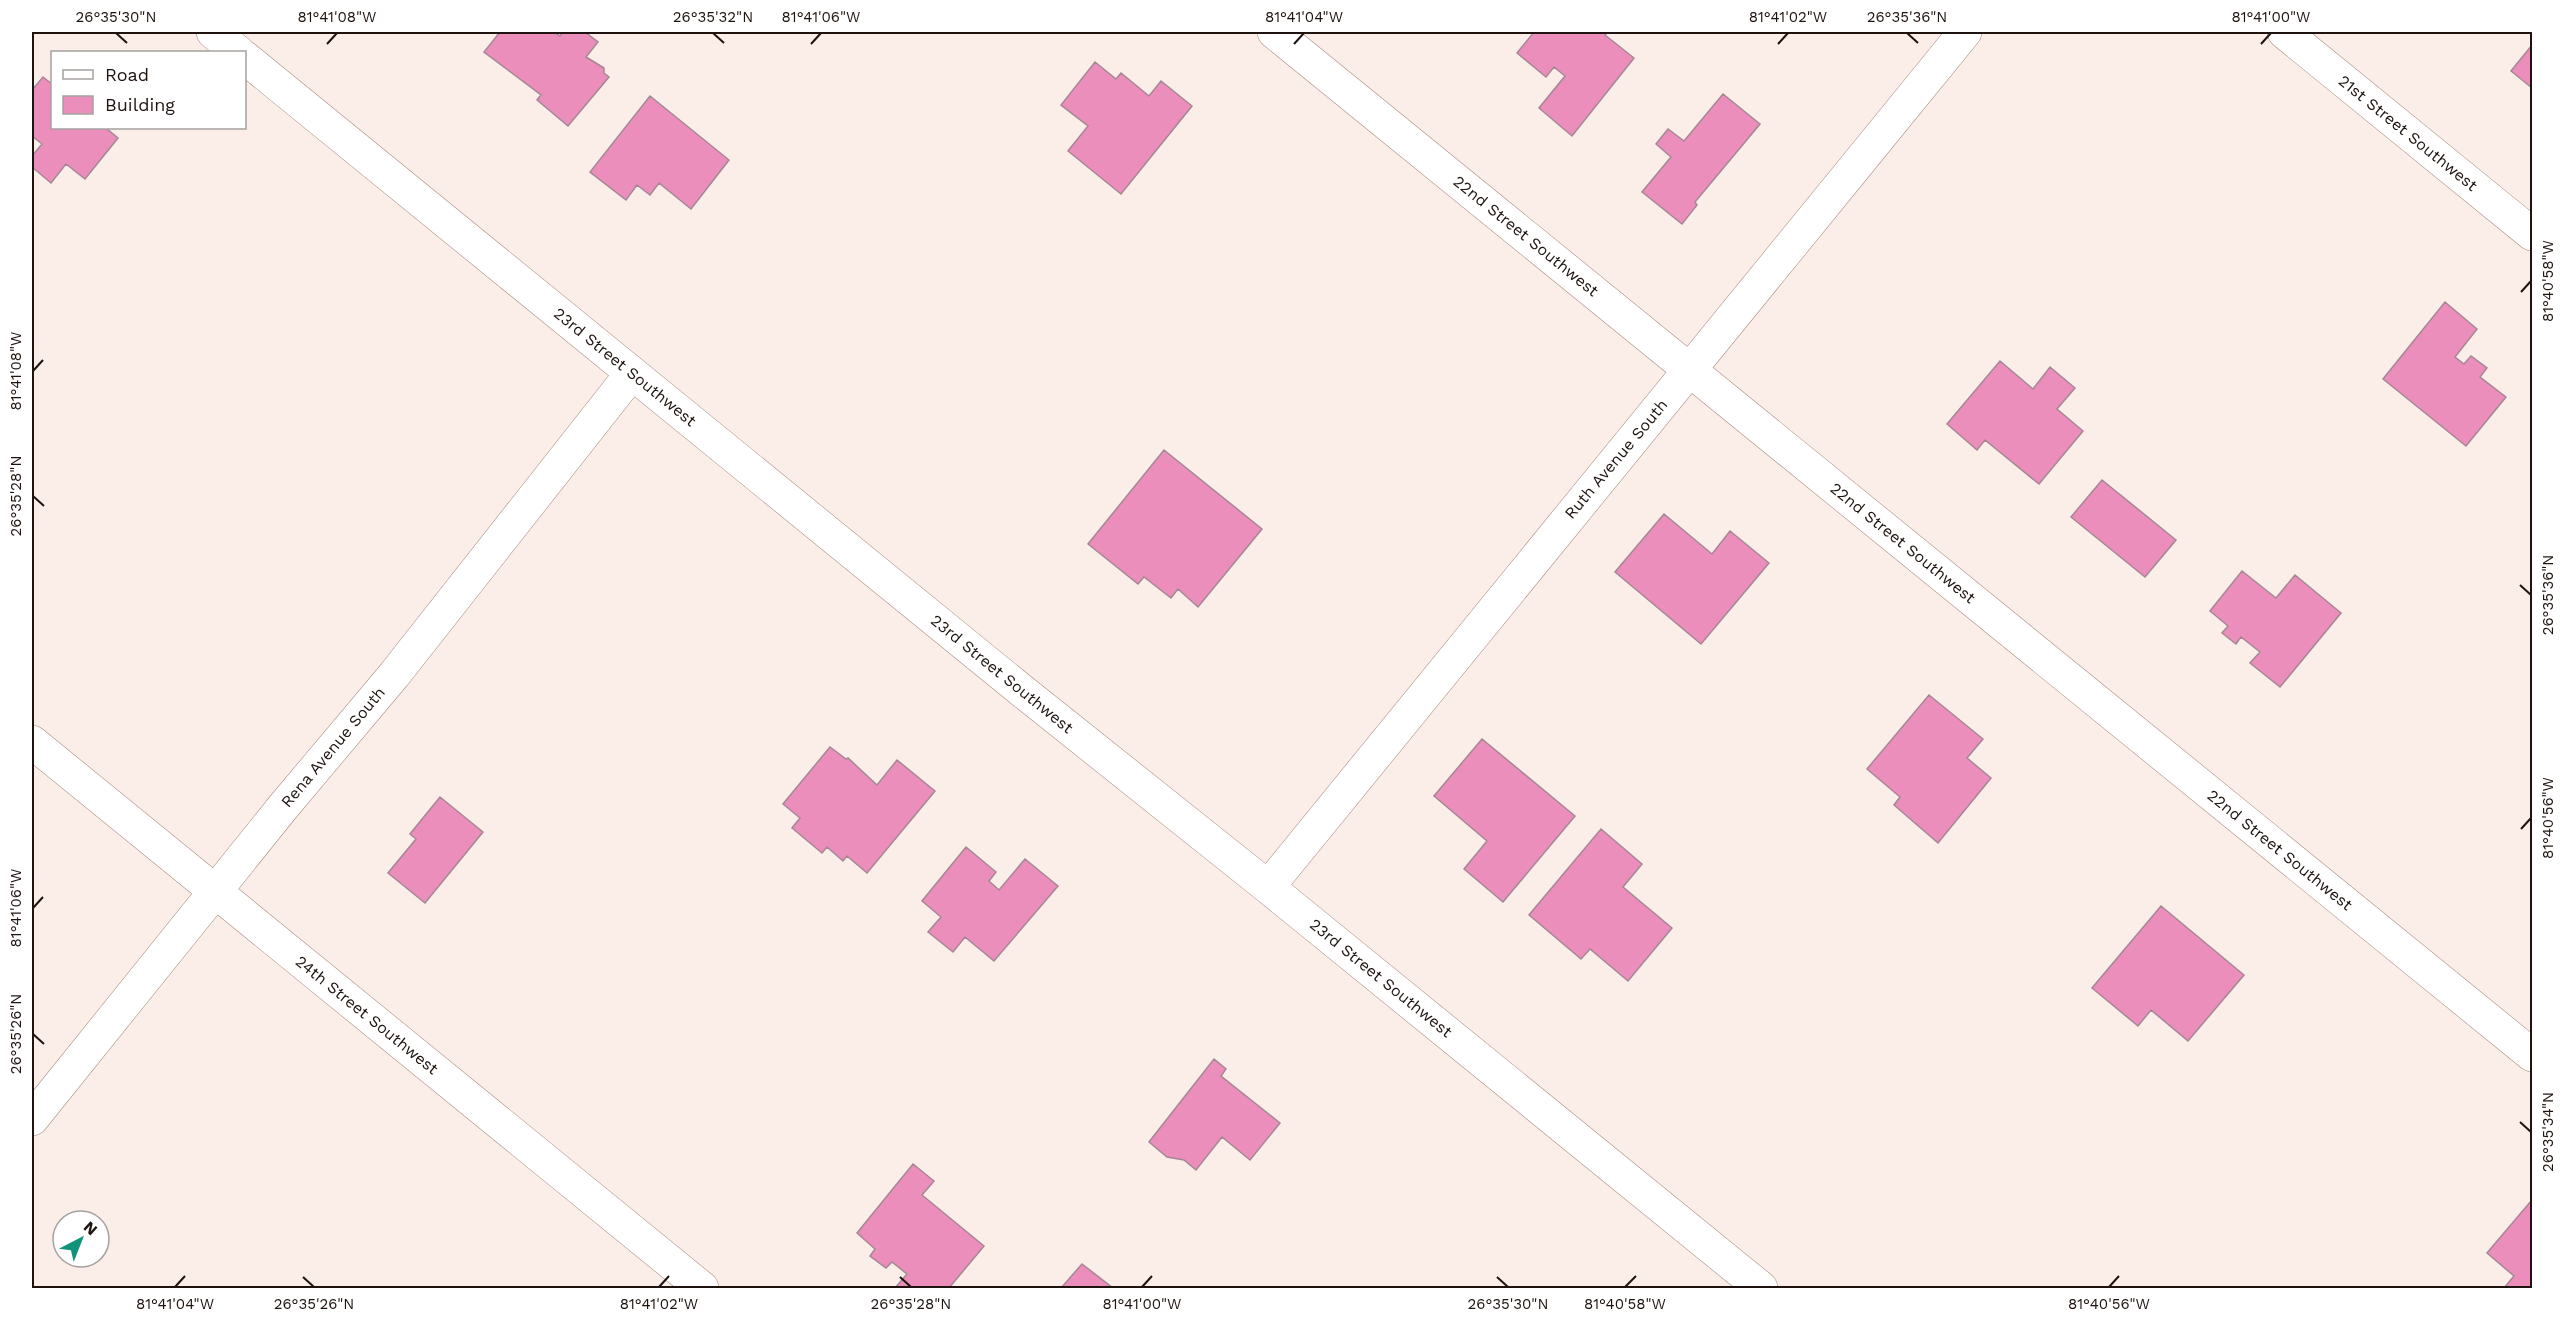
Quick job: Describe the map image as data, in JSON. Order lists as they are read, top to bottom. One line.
{"streets":{"street":["21st Street Southwest","22nd Street Southwest","23rd Street Southwest","Ruth Avenue South","Rena Avenue South","24th Street Southwest"]},"crossings":[["22nd Street Southwest","Ruth Avenue South"],["23rd Street Southwest","Ruth Avenue South"],["23rd Street Southwest","Rena Avenue South"],["Rena Avenue South","24th Street Southwest"]],"legend":["Road","Building"],"north":"top right","coordinates":["26°35'30\"N","81°41'08\"W","26°35'32\"N","81°41'06\"W","81°41'04\"W","81°41'02\"W","26°35'36\"N","81°41'00\"W","81°40'58\"W","26°35'28\"N","81°40'56\"W","26°35'26\"N","26°35'34\"N"]}
